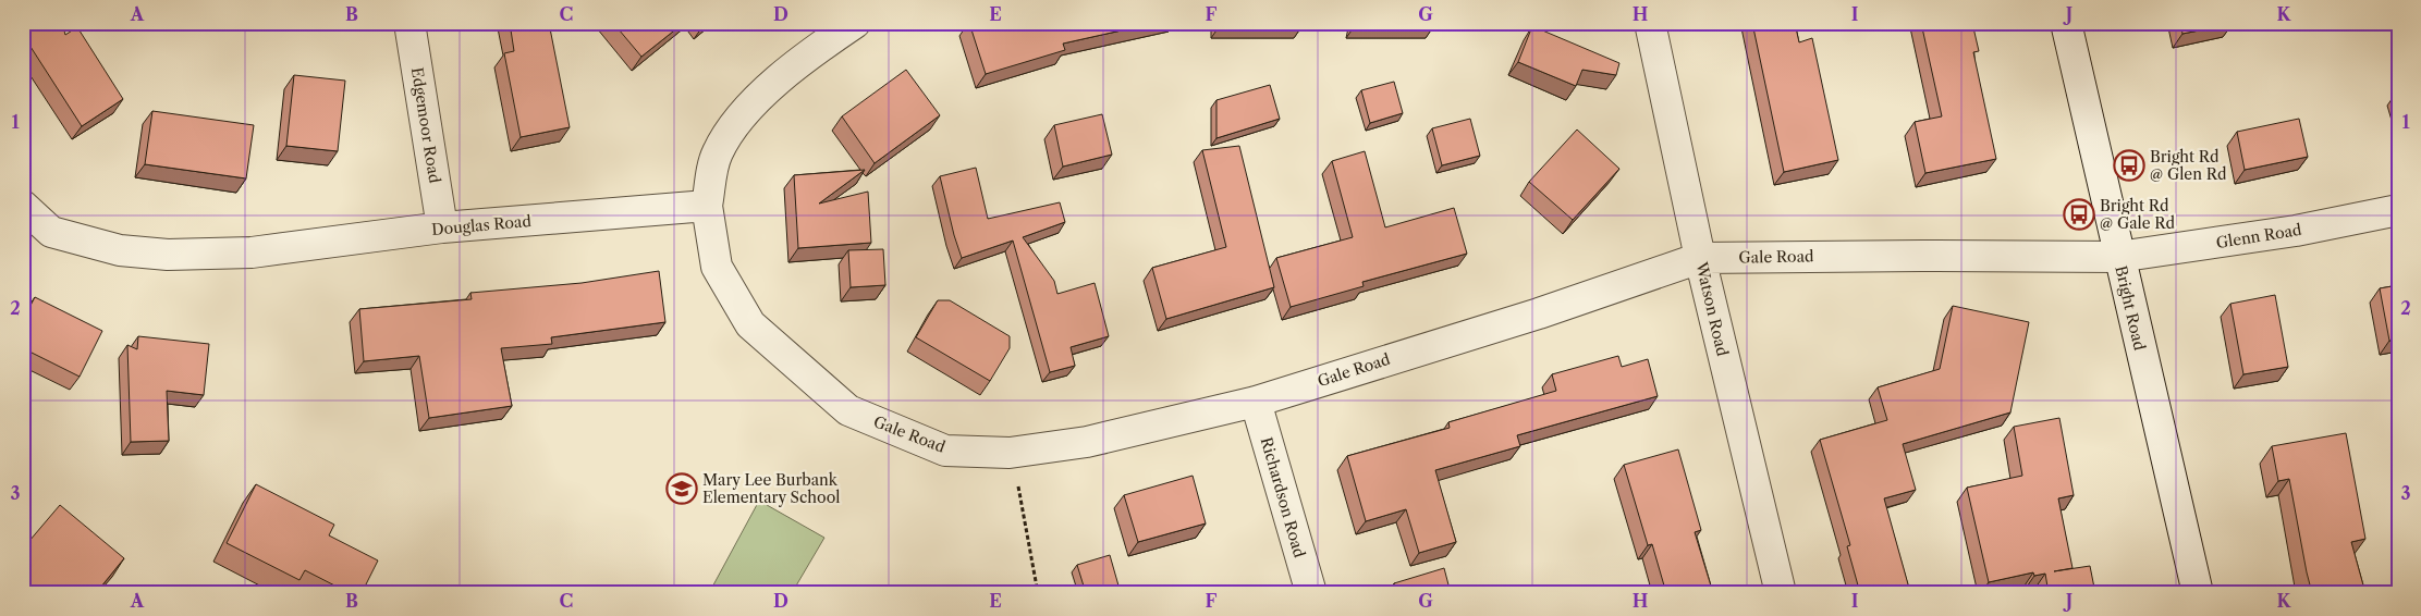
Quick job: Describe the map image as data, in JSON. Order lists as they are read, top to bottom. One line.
{"streets":{"street":["Edgemoor Road","Douglas Road","Glenn Road","Gale Road","Bright Road","Watson Road","Richardson Road"]},"crossings":[["Edgemoor Road","Douglas Road"],["Douglas Road","Gale Road"],["Glenn Road","Gale Road"],["Glenn Road","Bright Road"],["Gale Road","Bright Road"],["Gale Road","Watson Road"],["Gale Road","Richardson Road"]],"places":{"bus stop":["Bright Rd @ Glen Rd","Bright Rd @ Gale Rd"],"school or university":["Mary Lee Burbank Elementary School"]},"grid":{"columns":["A","B","C","D","E","F","G","H","I","J","K"],"rows":["1","2","3"]}}
